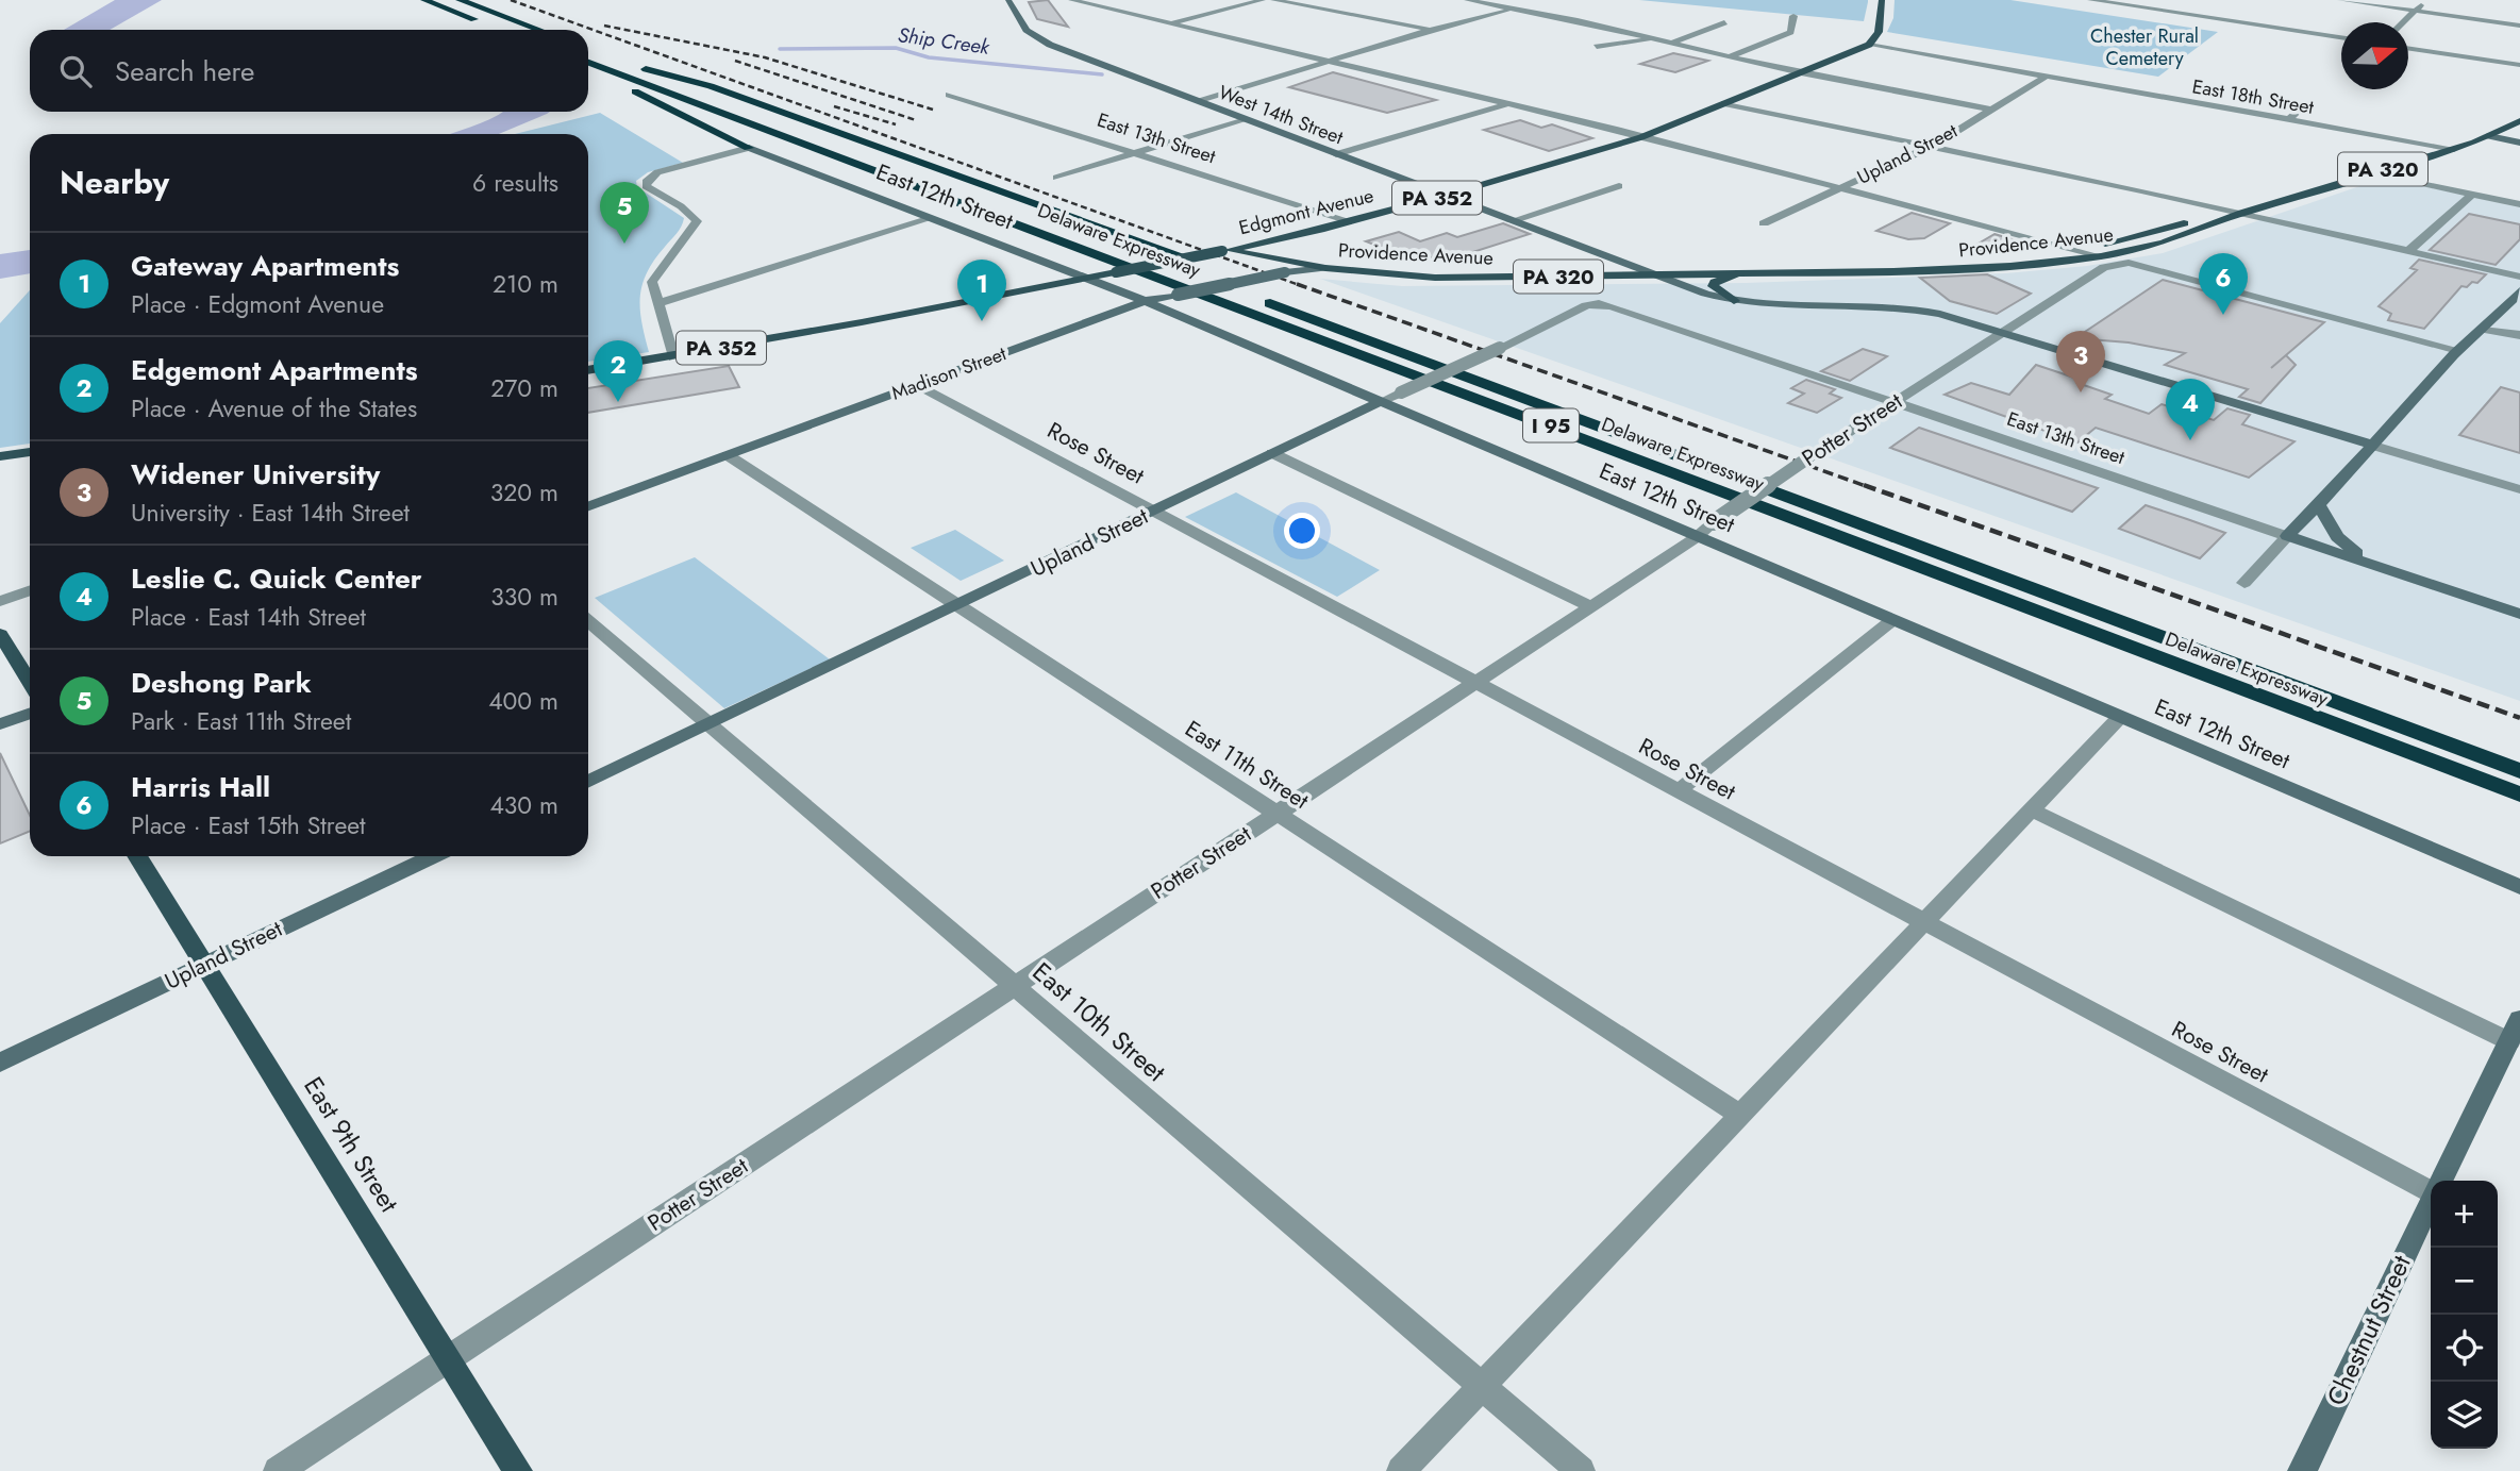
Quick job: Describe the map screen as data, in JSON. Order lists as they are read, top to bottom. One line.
{"streets":{"highway":["Delaware Expressway","I 95"],"main road":["PA 320","PA 352","Edgmont Avenue","Providence Avenue","East 9th Street"],"street":["East 18th Street","West 14th Street","East 13th Street","Upland Street","East 12th Street","Madison Street","Potter Street","Rose Street","East 11th Street","East 10th Street","Chestnut Street"]},"crossings":[["East 18th Street","Upland Street"],["East 18th Street","Edgmont Avenue"],["East 18th Street","Providence Avenue"],["West 14th Street","Edgmont Avenue"],["West 14th Street","Providence Avenue"],["West 14th Street","Potter Street"],["East 13th Street","Upland Street"],["East 13th Street","Edgmont Avenue"],["East 13th Street","Potter Street"],["Upland Street","East 12th Street"],["Upland Street","Rose Street"],["Upland Street","East 11th Street"],["Upland Street","East 10th Street"],["Upland Street","East 9th Street"],["East 12th Street","Edgmont Avenue"],["East 12th Street","Madison Street"],["East 12th Street","Potter Street"],["PA 352","Edgmont Avenue"],["Edgmont Avenue","Delaware Expressway"],["Edgmont Avenue","Providence Avenue"],["Providence Avenue","Madison Street"],["Madison Street","Rose Street"],["Madison Street","East 11th Street"],["Potter Street","Rose Street"],["Potter Street","East 11th Street"],["Potter Street","East 10th Street"],["Potter Street","East 9th Street"]],"water":["Ship Creek"],"parks":["Chester Rural Cemetery"],"north":"right","page":{"search":"Search here","heading":["Nearby","6 results"],"pins":["5","6","1","3","2","4"],"list":[{"mark":"1","name":"Gateway Apartments","note":"Place · Edgmont Avenue","value":"210 m"},{"mark":"2","name":"Edgemont Apartments","note":"Place · Avenue of the States","value":"270 m"},{"mark":"3","name":"Widener University","note":"University · East 14th Street","value":"320 m"},{"mark":"4","name":"Leslie C. Quick Center","note":"Place · East 14th Street","value":"330 m"},{"mark":"5","name":"Deshong Park","note":"Park · East 11th Street","value":"400 m"},{"mark":"6","name":"Harris Hall","note":"Place · East 15th Street","value":"430 m"}],"map_buttons":["+","−"]}}
